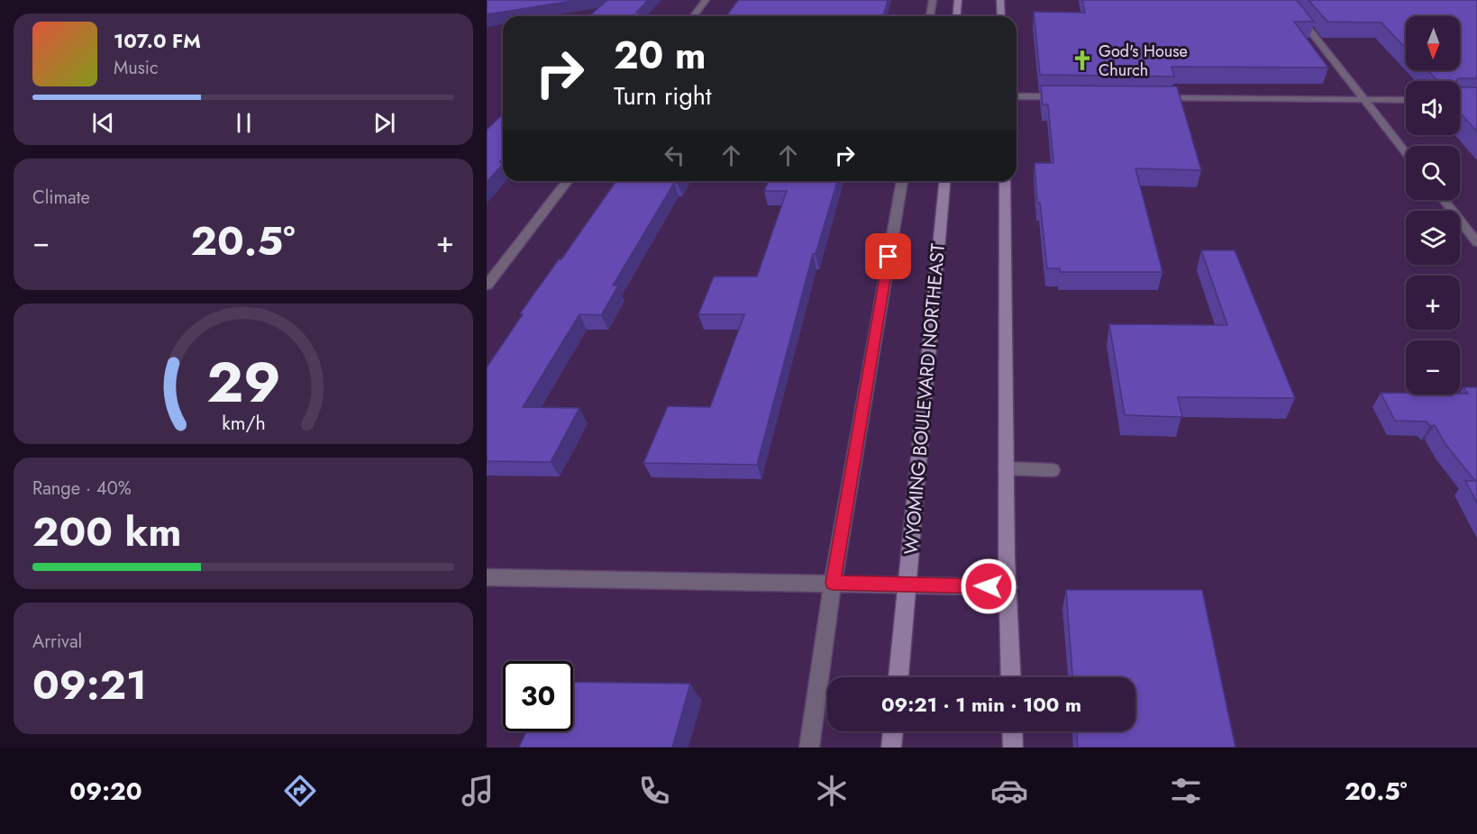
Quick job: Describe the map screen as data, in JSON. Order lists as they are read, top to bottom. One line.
{"streets":{"main road":["WYOMING BOULEVARD NORTHEAST"]},"places":{"church":["God's House Church"]},"north":"bottom","page":{"map_buttons":["+","−"],"turn":["20 m","Turn right"],"song":["107.0 FM","Music"],"tile":["Climate",["Range · 40%","200 km"],["Arrival","09:21"]],"heat":["−","20.5°","+"],"limit":"30","trip":"09:21 · 1 min · 100 m","tabs":["09:20","20.5°"],"gauge":["29","km/h"]}}
